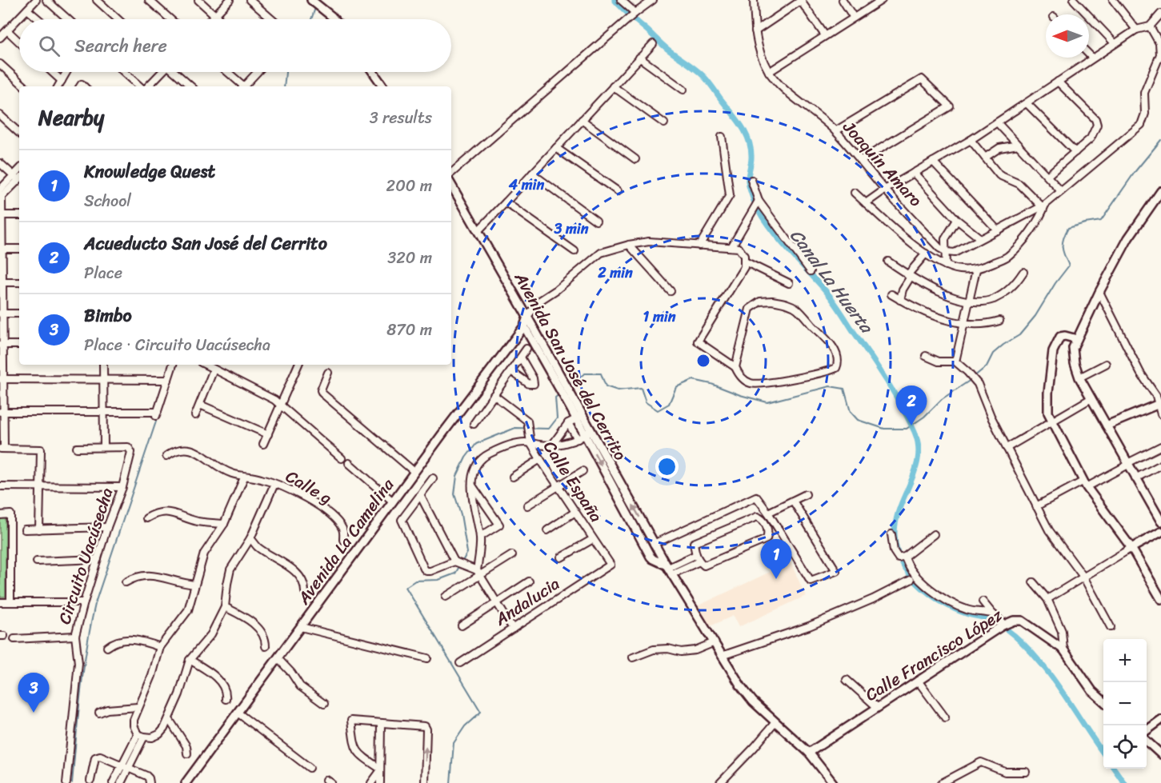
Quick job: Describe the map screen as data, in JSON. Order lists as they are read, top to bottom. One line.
{"streets":{"street":["Joaquín Amaro","Avenida San José del Cerrito","Calle España","Calle g","Avenida La Camelina","Circuito Uacúsecha","Andalucia","Calle Francisco López"]},"crossings":[["Avenida San José del Cerrito","Calle España"],["Avenida San José del Cerrito","Avenida La Camelina"],["Avenida San José del Cerrito","Calle Francisco López"],["Calle España","Andalucia"]],"water":["Canal La Huerta"],"north":"left","page":{"search":"Search here","heading":["Nearby","3 results"],"list":[{"mark":"1","name":"Knowledge Quest","note":"School","value":"200 m"},{"mark":"2","name":"Acueducto San José del Cerrito","note":"Place","value":"320 m"},{"mark":"3","name":"Bimbo","note":"Place · Circuito Uacúsecha","value":"870 m"}],"pins":["2","1","3"],"map_buttons":["+","−"]},"rings":["4 min","3 min","2 min","1 min"]}
